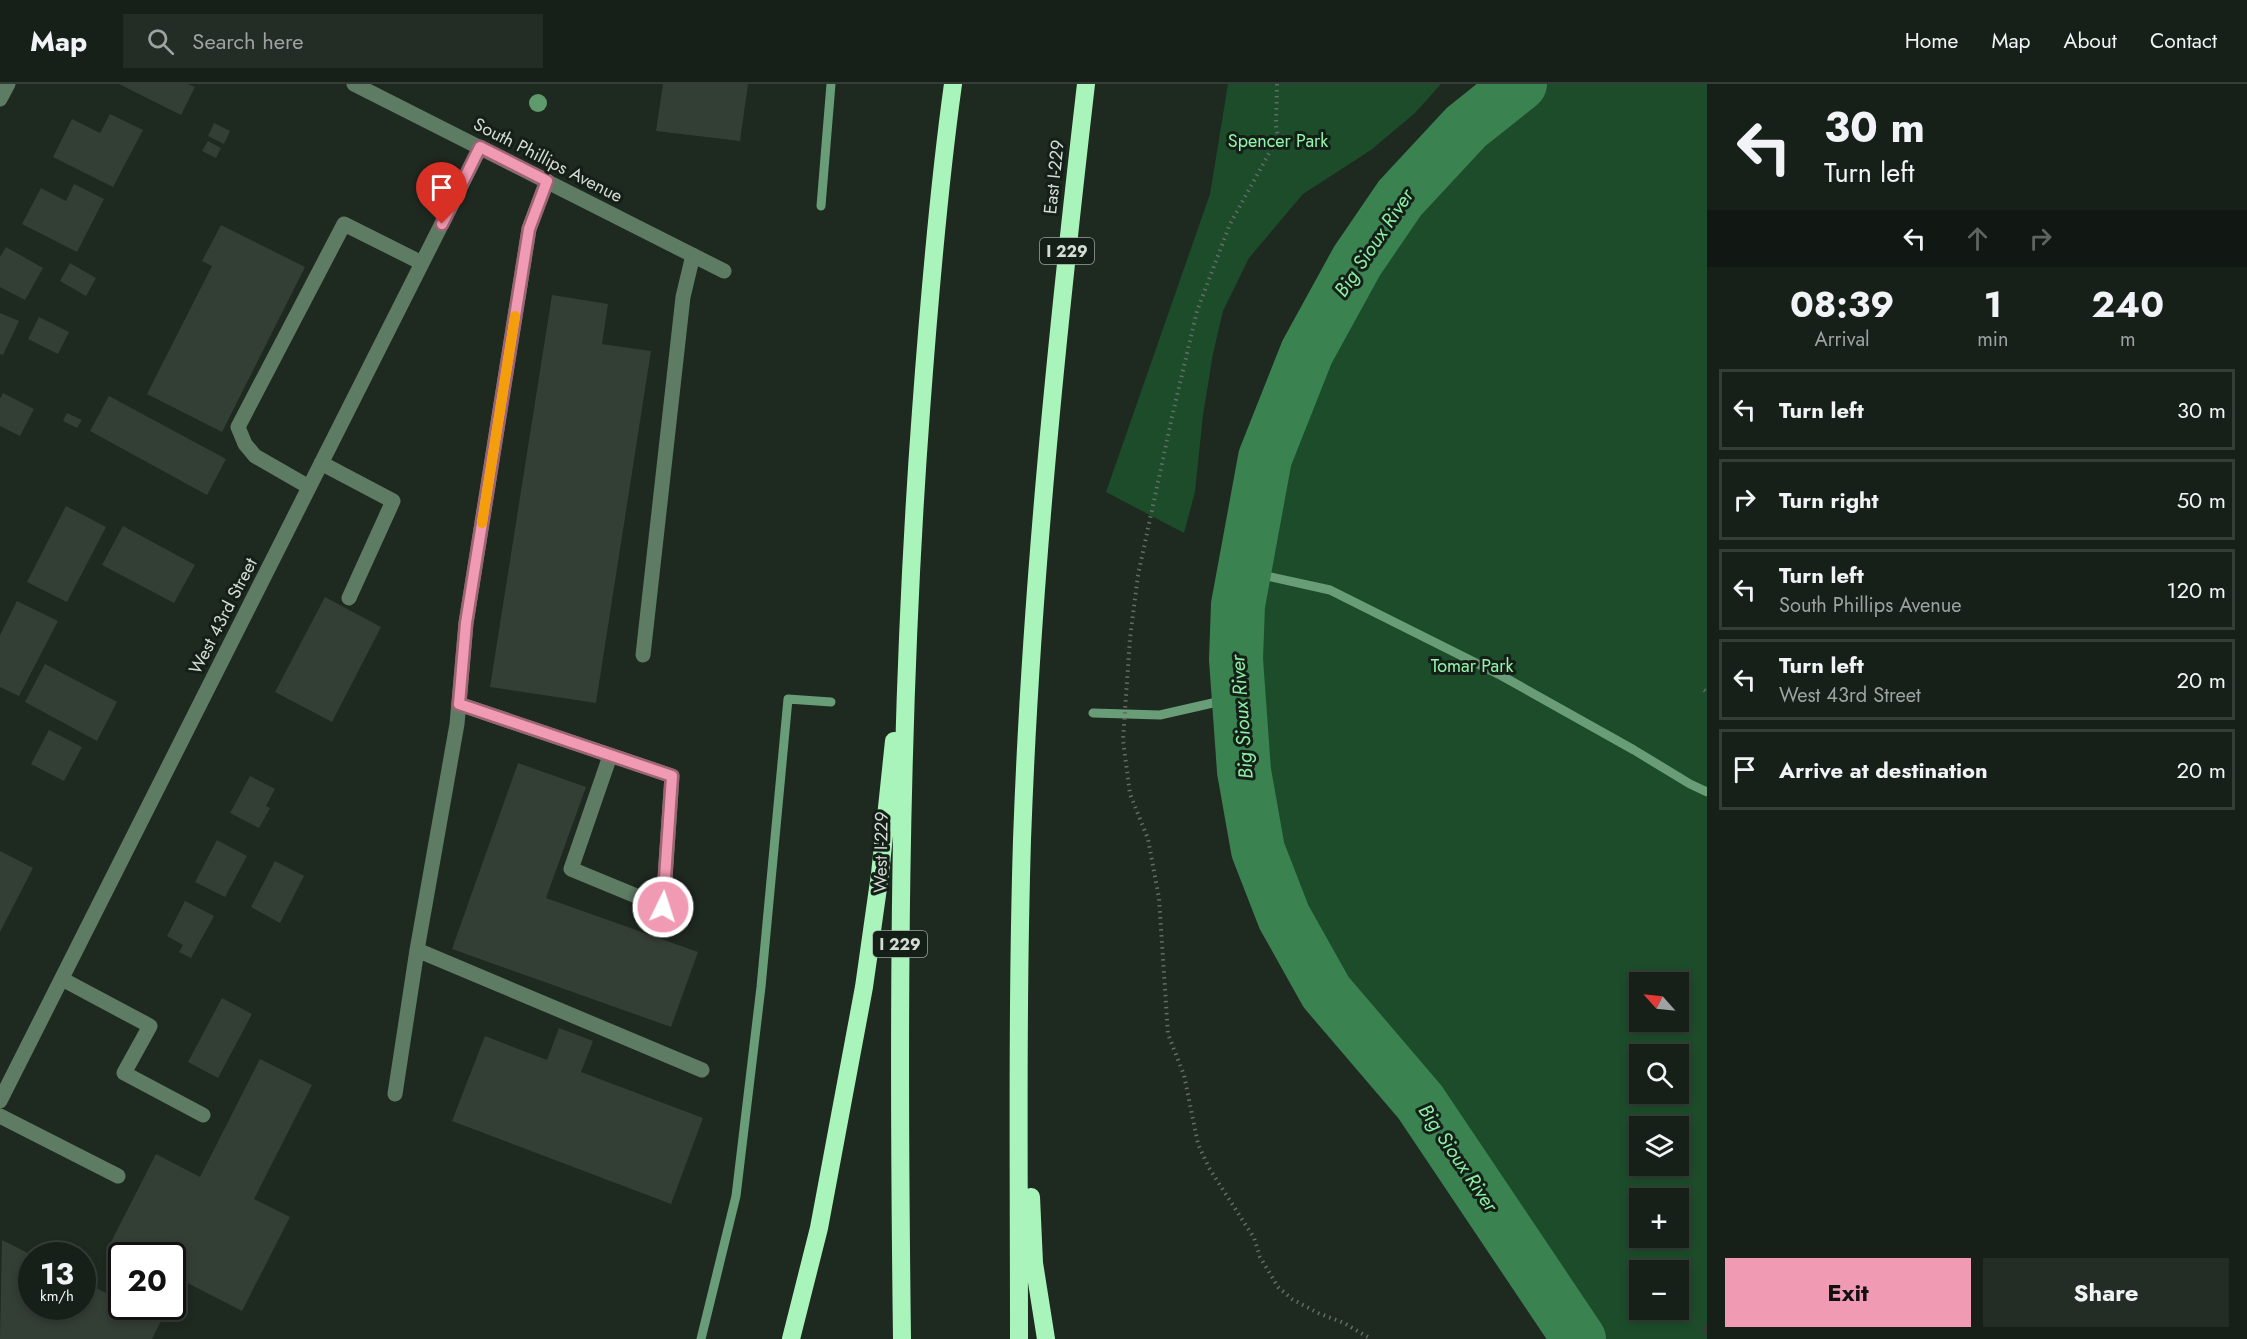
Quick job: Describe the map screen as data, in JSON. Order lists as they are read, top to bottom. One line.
{"streets":{"highway":["East I-229","I 229","West I-229"],"street":["South Phillips Avenue","West 43rd Street"]},"crossings":[["South Phillips Avenue","West 43rd Street"],["East I-229","I 229"]],"water":["Big Sioux River"],"parks":["Spencer Park","Tomar Park"],"north":"top left","page":{"header":"Map","search":"Search here","nav":["Home","Map","About","Contact"],"turn":["30 m","Turn left"],"eta":["08:39","Arrival","1","min","240","m"],"list":[{"name":"Turn left","value":"30 m"},{"name":"Turn right","value":"50 m"},{"name":"Turn left","note":"South Phillips Avenue","value":"120 m"},{"name":"Turn left","note":"West 43rd Street","value":"20 m"},{"name":"Arrive at destination","value":"20 m"}],"map_buttons":["+","−"],"speed":"13 km/h","limit":"20","buttons":["Exit","Share"]}}
